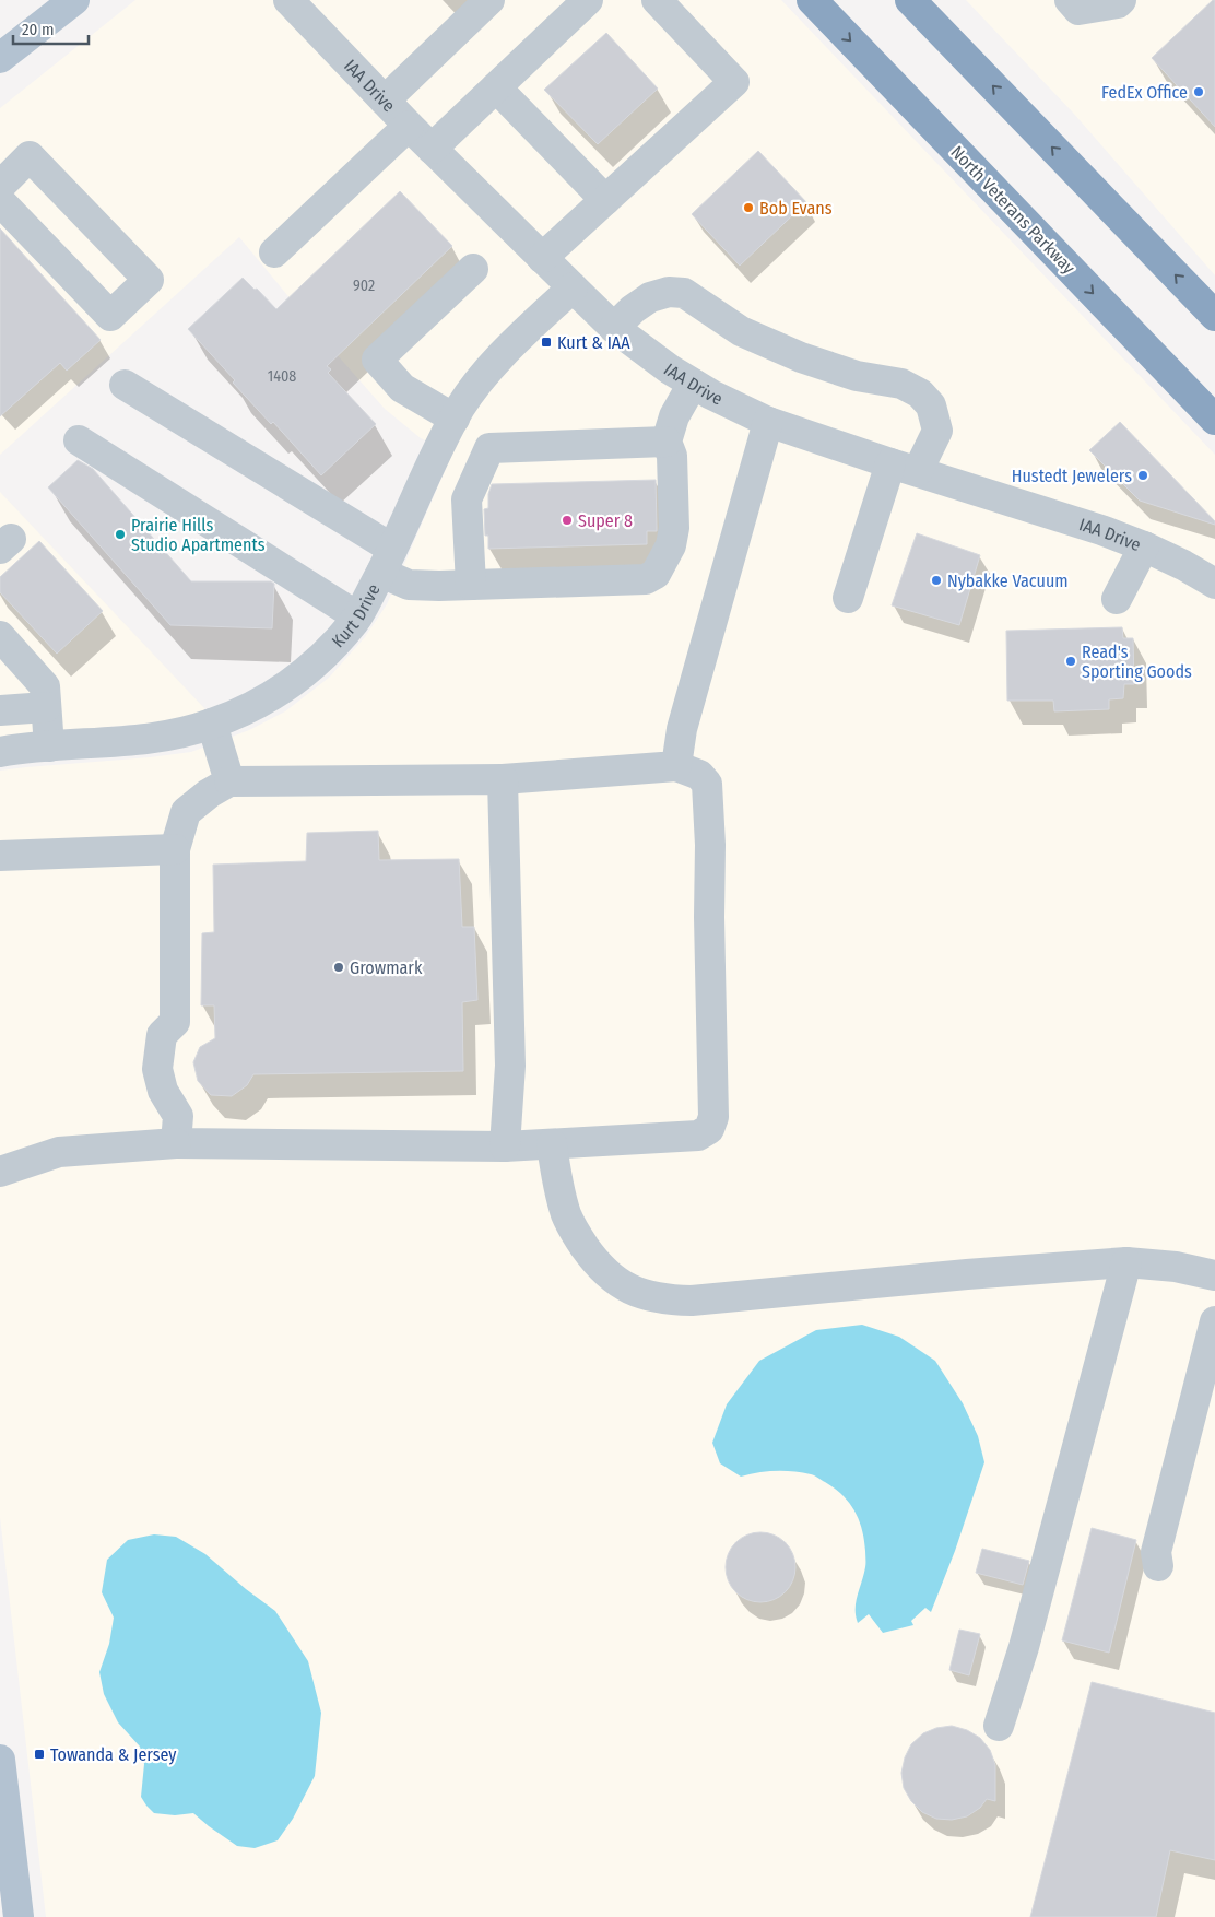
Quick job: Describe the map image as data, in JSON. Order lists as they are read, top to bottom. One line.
{"streets":{"highway":["North Veterans Parkway"],"street":["IAA Drive","Kurt Drive"]},"crossings":[["IAA Drive","Kurt Drive"]],"places":{"other":["FedEx Office","Bob Evans","Hustedt Jewelers","Super 8","Prairie Hills Studio Apartments","Nybakke Vacuum","Read's Sporting Goods","Growmark"],"transit":["Kurt & IAA","Towanda & Jersey"]},"house_numbers":["902","1408"],"scale_bar":"20 m"}
